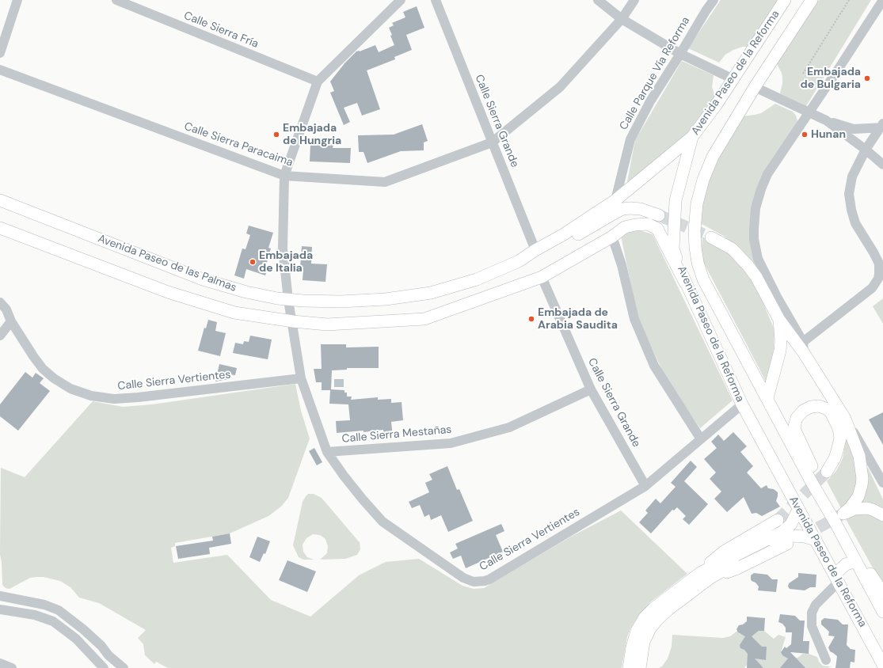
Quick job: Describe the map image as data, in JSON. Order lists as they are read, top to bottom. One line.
{"streets":{"main road":["Avenida Paseo de la Reforma","Avenida Paseo de las Palmas"],"street":["Calle Sierra Fría","Calle Parque Vía Reforma","Calle Sierra Grande","Calle Sierra Paracaima","Calle Sierra Vertientes","Calle Sierra Mestañas"]},"crossings":[["Calle Sierra Fría","Calle Sierra Vertientes"],["Avenida Paseo de la Reforma","Avenida Paseo de las Palmas"],["Avenida Paseo de la Reforma","Calle Sierra Vertientes"],["Calle Parque Vía Reforma","Avenida Paseo de las Palmas"],["Calle Sierra Grande","Calle Sierra Paracaima"],["Calle Sierra Grande","Avenida Paseo de las Palmas"],["Calle Sierra Grande","Calle Sierra Vertientes"],["Calle Sierra Grande","Calle Sierra Mestañas"],["Calle Sierra Paracaima","Calle Sierra Vertientes"],["Avenida Paseo de las Palmas","Calle Sierra Vertientes"],["Calle Sierra Vertientes","Calle Sierra Mestañas"]],"places":["Embajada de Bulgaria","Embajada de Hungria","Hunan","Embajada de Italia","Embajada de Arabia Saudita"]}
